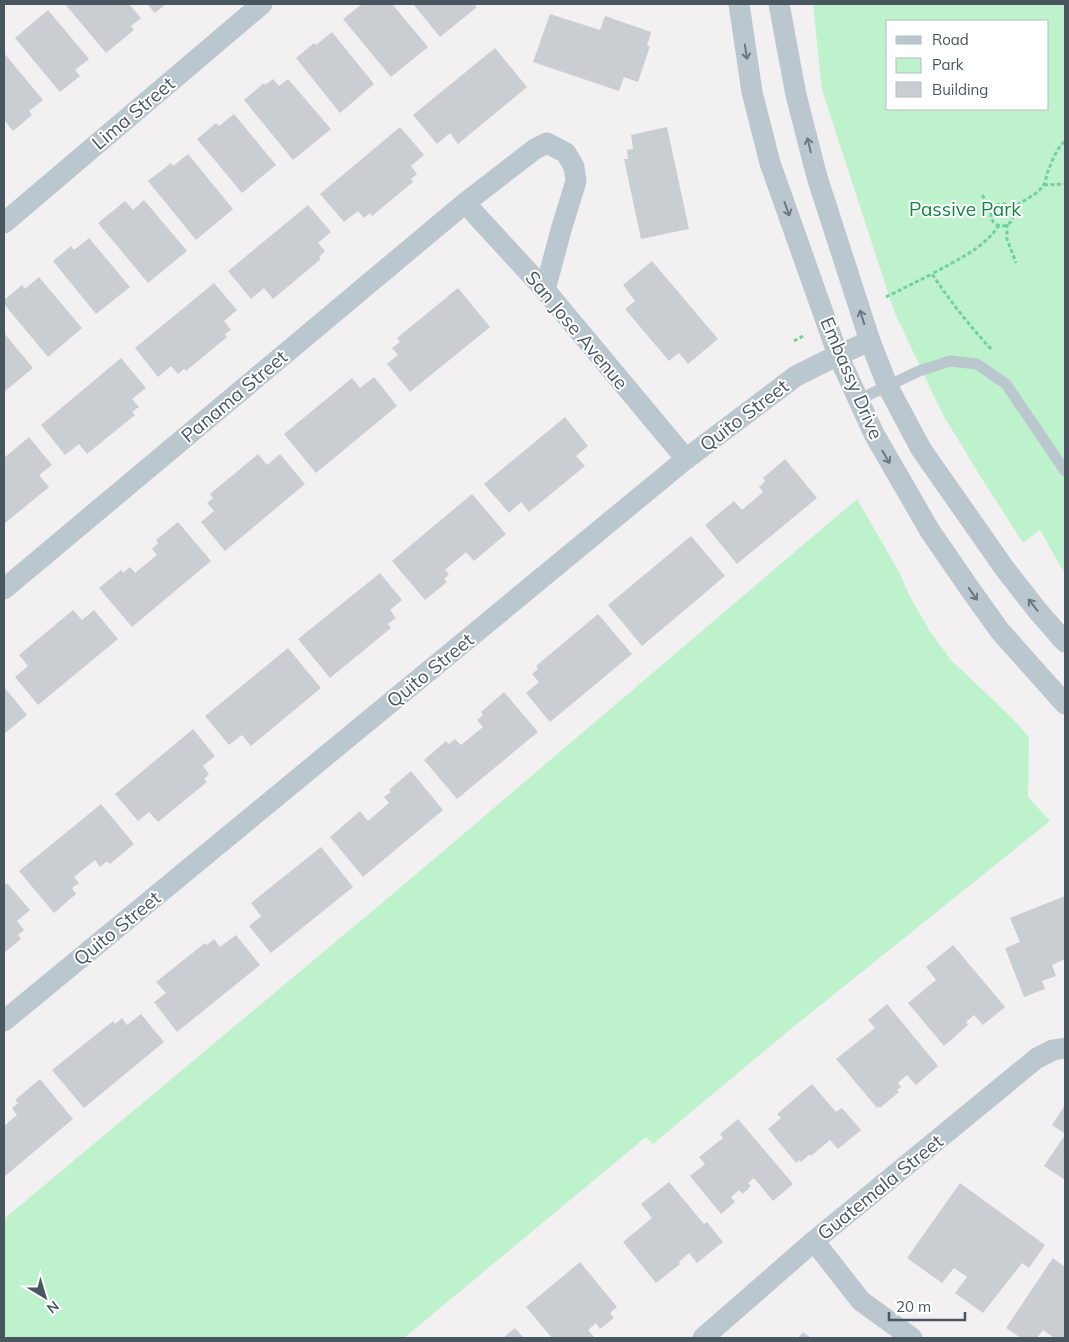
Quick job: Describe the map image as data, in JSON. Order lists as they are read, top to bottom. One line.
{"streets":{"street":["Lima Street","San Jose Avenue","Embassy Drive","Panama Street","Quito Street","Guatemala Street"]},"crossings":[["San Jose Avenue","Panama Street"],["San Jose Avenue","Quito Street"],["Embassy Drive","Quito Street"]],"parks":["Passive Park"],"legend":["Road","Park","Building"],"scale_bar":"20 m","north":"bottom right"}
